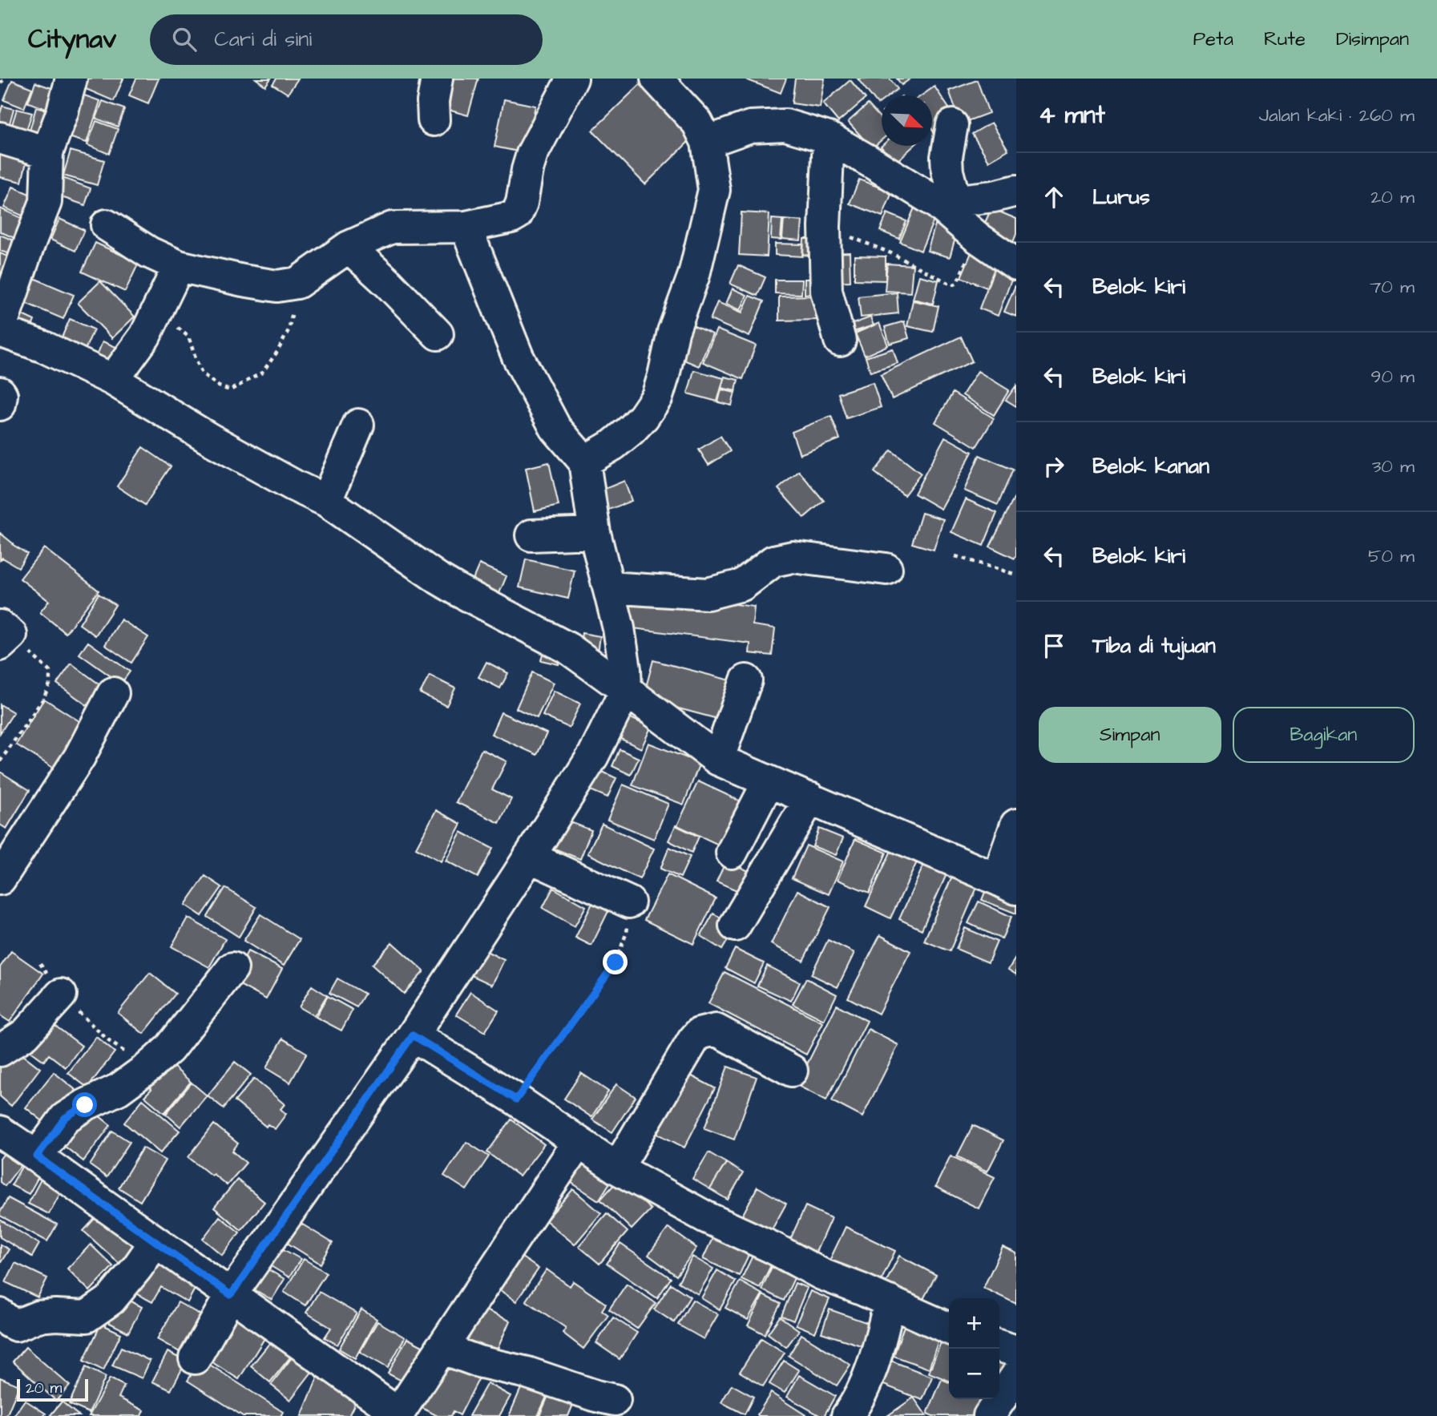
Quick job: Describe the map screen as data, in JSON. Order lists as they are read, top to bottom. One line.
{"scale_bar":"20 m","north":"bottom right","page":{"header":"Citynav","search":"Cari di sini","nav":["Peta","Rute","Disimpan"],"heading":["4 mnt","Jalan kaki · 260 m"],"list":[["Lurus","20 m"],["Belok kiri","70 m"],["Belok kiri","90 m"],["Belok kanan","30 m"],["Belok kiri","50 m"],"Tiba di tujuan"],"buttons":["Simpan","Bagikan"],"map_buttons":["+","−"],"scale":"20 m"}}
